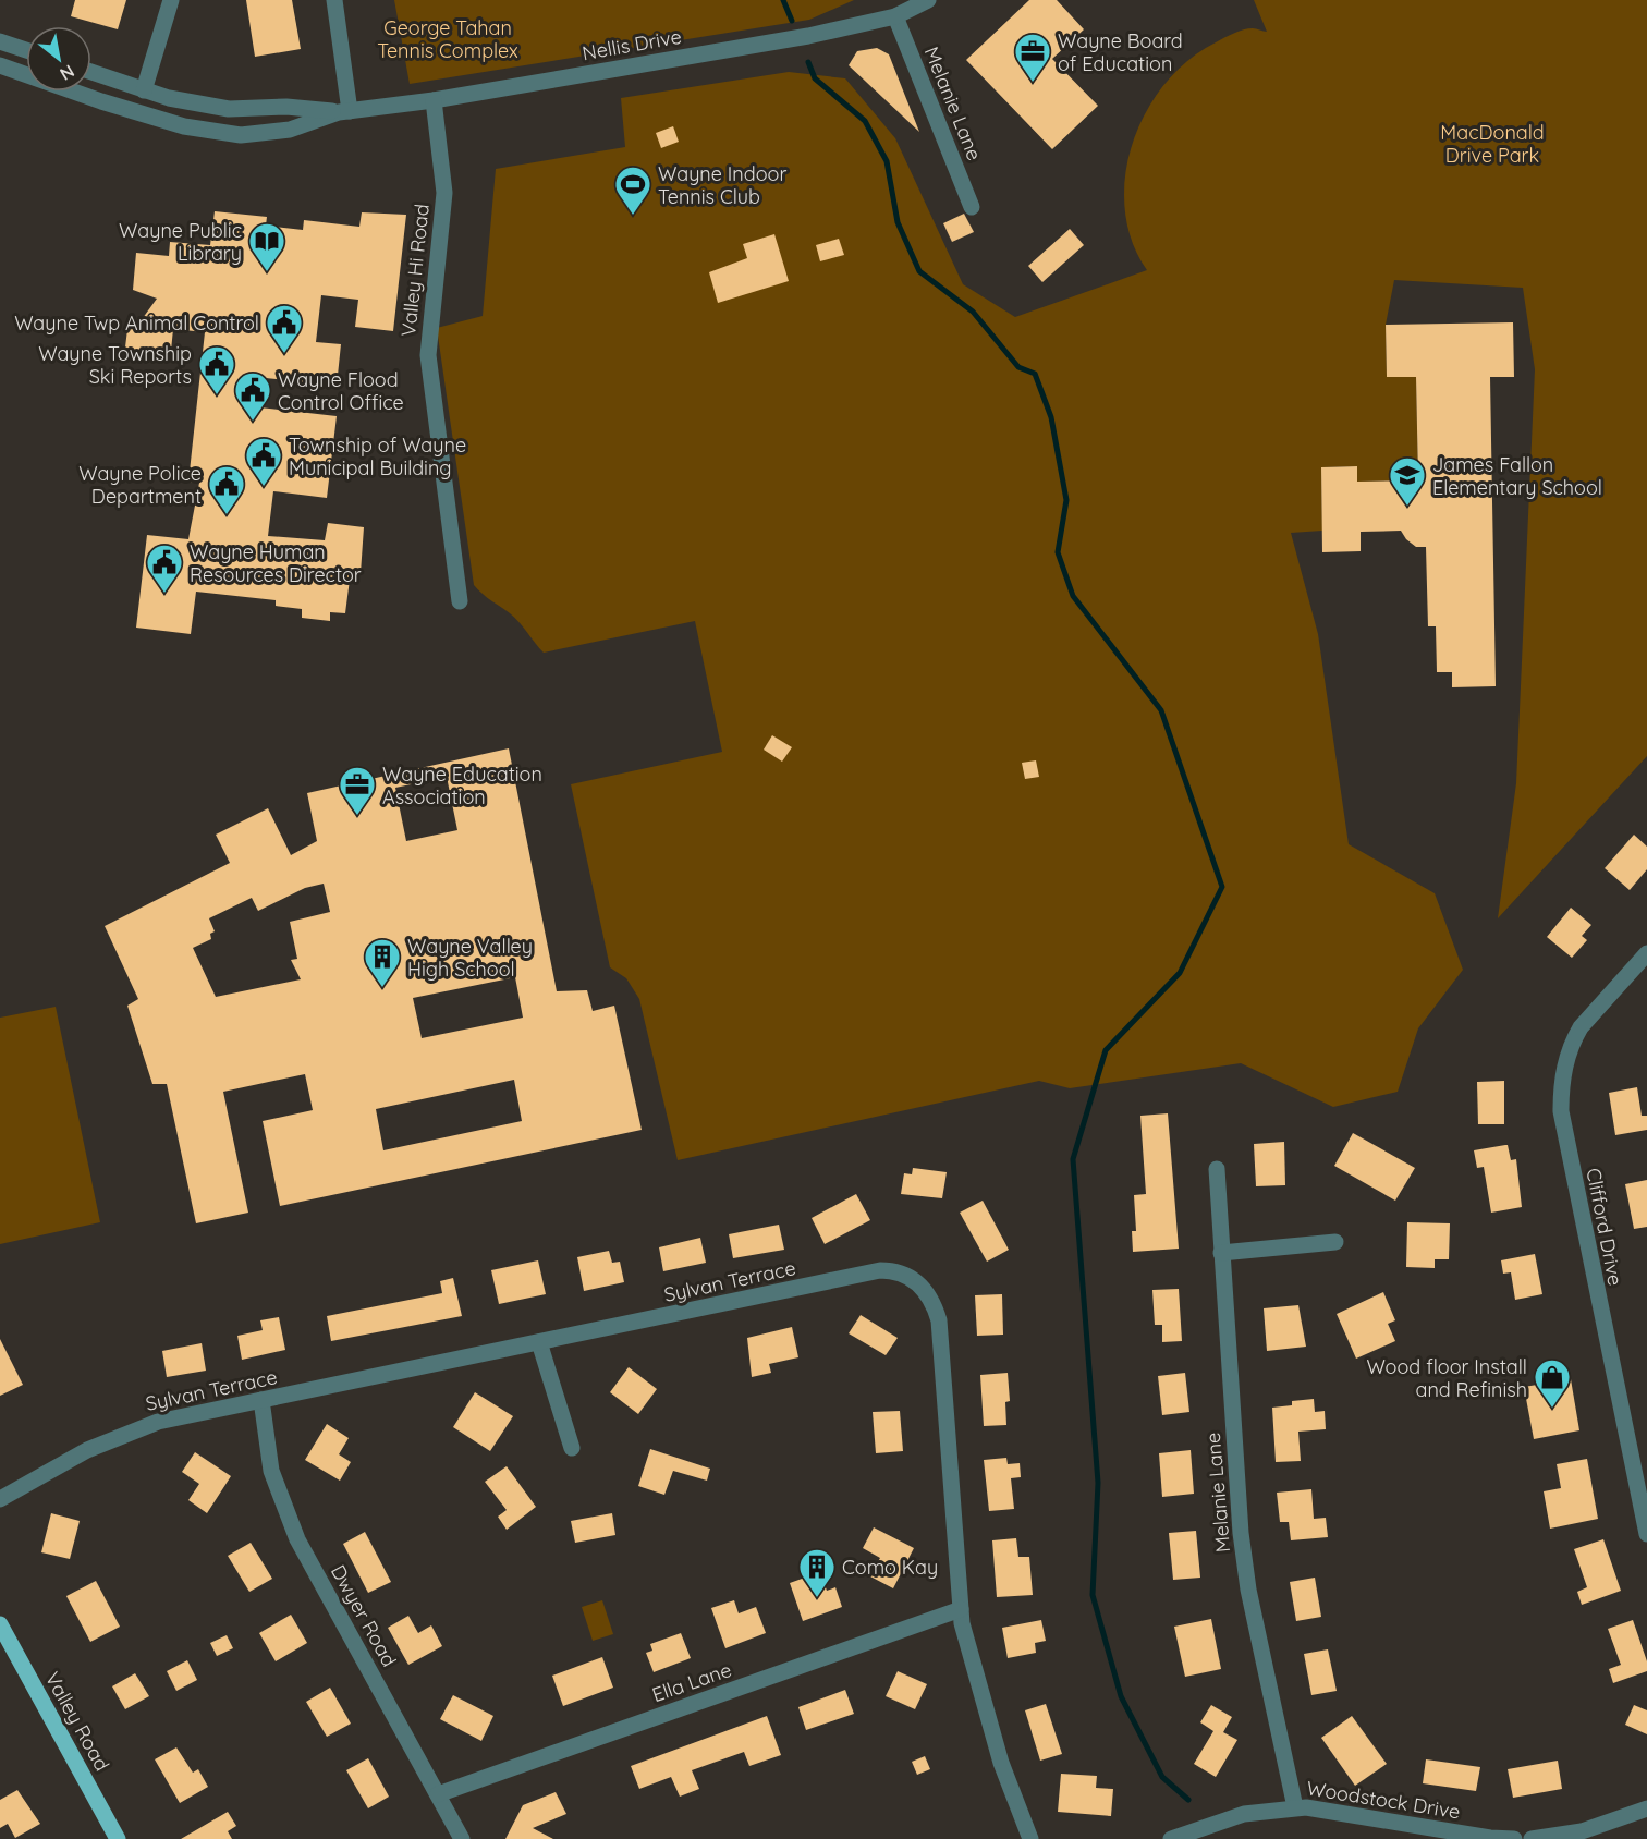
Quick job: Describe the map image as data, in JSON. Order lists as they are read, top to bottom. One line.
{"streets":{"main road":["Valley Road"],"street":["Nellis Drive","Melanie Lane","Valley Hi Road","Clifford Drive","Sylvan Terrace","Dwyer Road","Ella Lane","Woodstock Drive"]},"crossings":[["Nellis Drive","Melanie Lane"],["Nellis Drive","Valley Hi Road"],["Melanie Lane","Woodstock Drive"],["Sylvan Terrace","Dwyer Road"],["Sylvan Terrace","Ella Lane"],["Dwyer Road","Ella Lane"]],"parks":["George Tahan Tennis Complex","MacDonald Drive Park"],"places":{"office":["Wayne Board of Education","Wayne Education Association"],"sports":["Wayne Indoor Tennis Club"],"library":["Wayne Public Library"],"public building":["Wayne Twp Animal Control","Wayne Township Ski Reports","Wayne Flood Control Office","Township of Wayne Municipal Building","Wayne Police Department","Wayne Human Resources Director"],"school or university":["James Fallon Elementary School"],"building":["Wayne Valley High School","Como Kay"],"shop":["Wood floor Install and Refinish"]},"north":"bottom right"}
